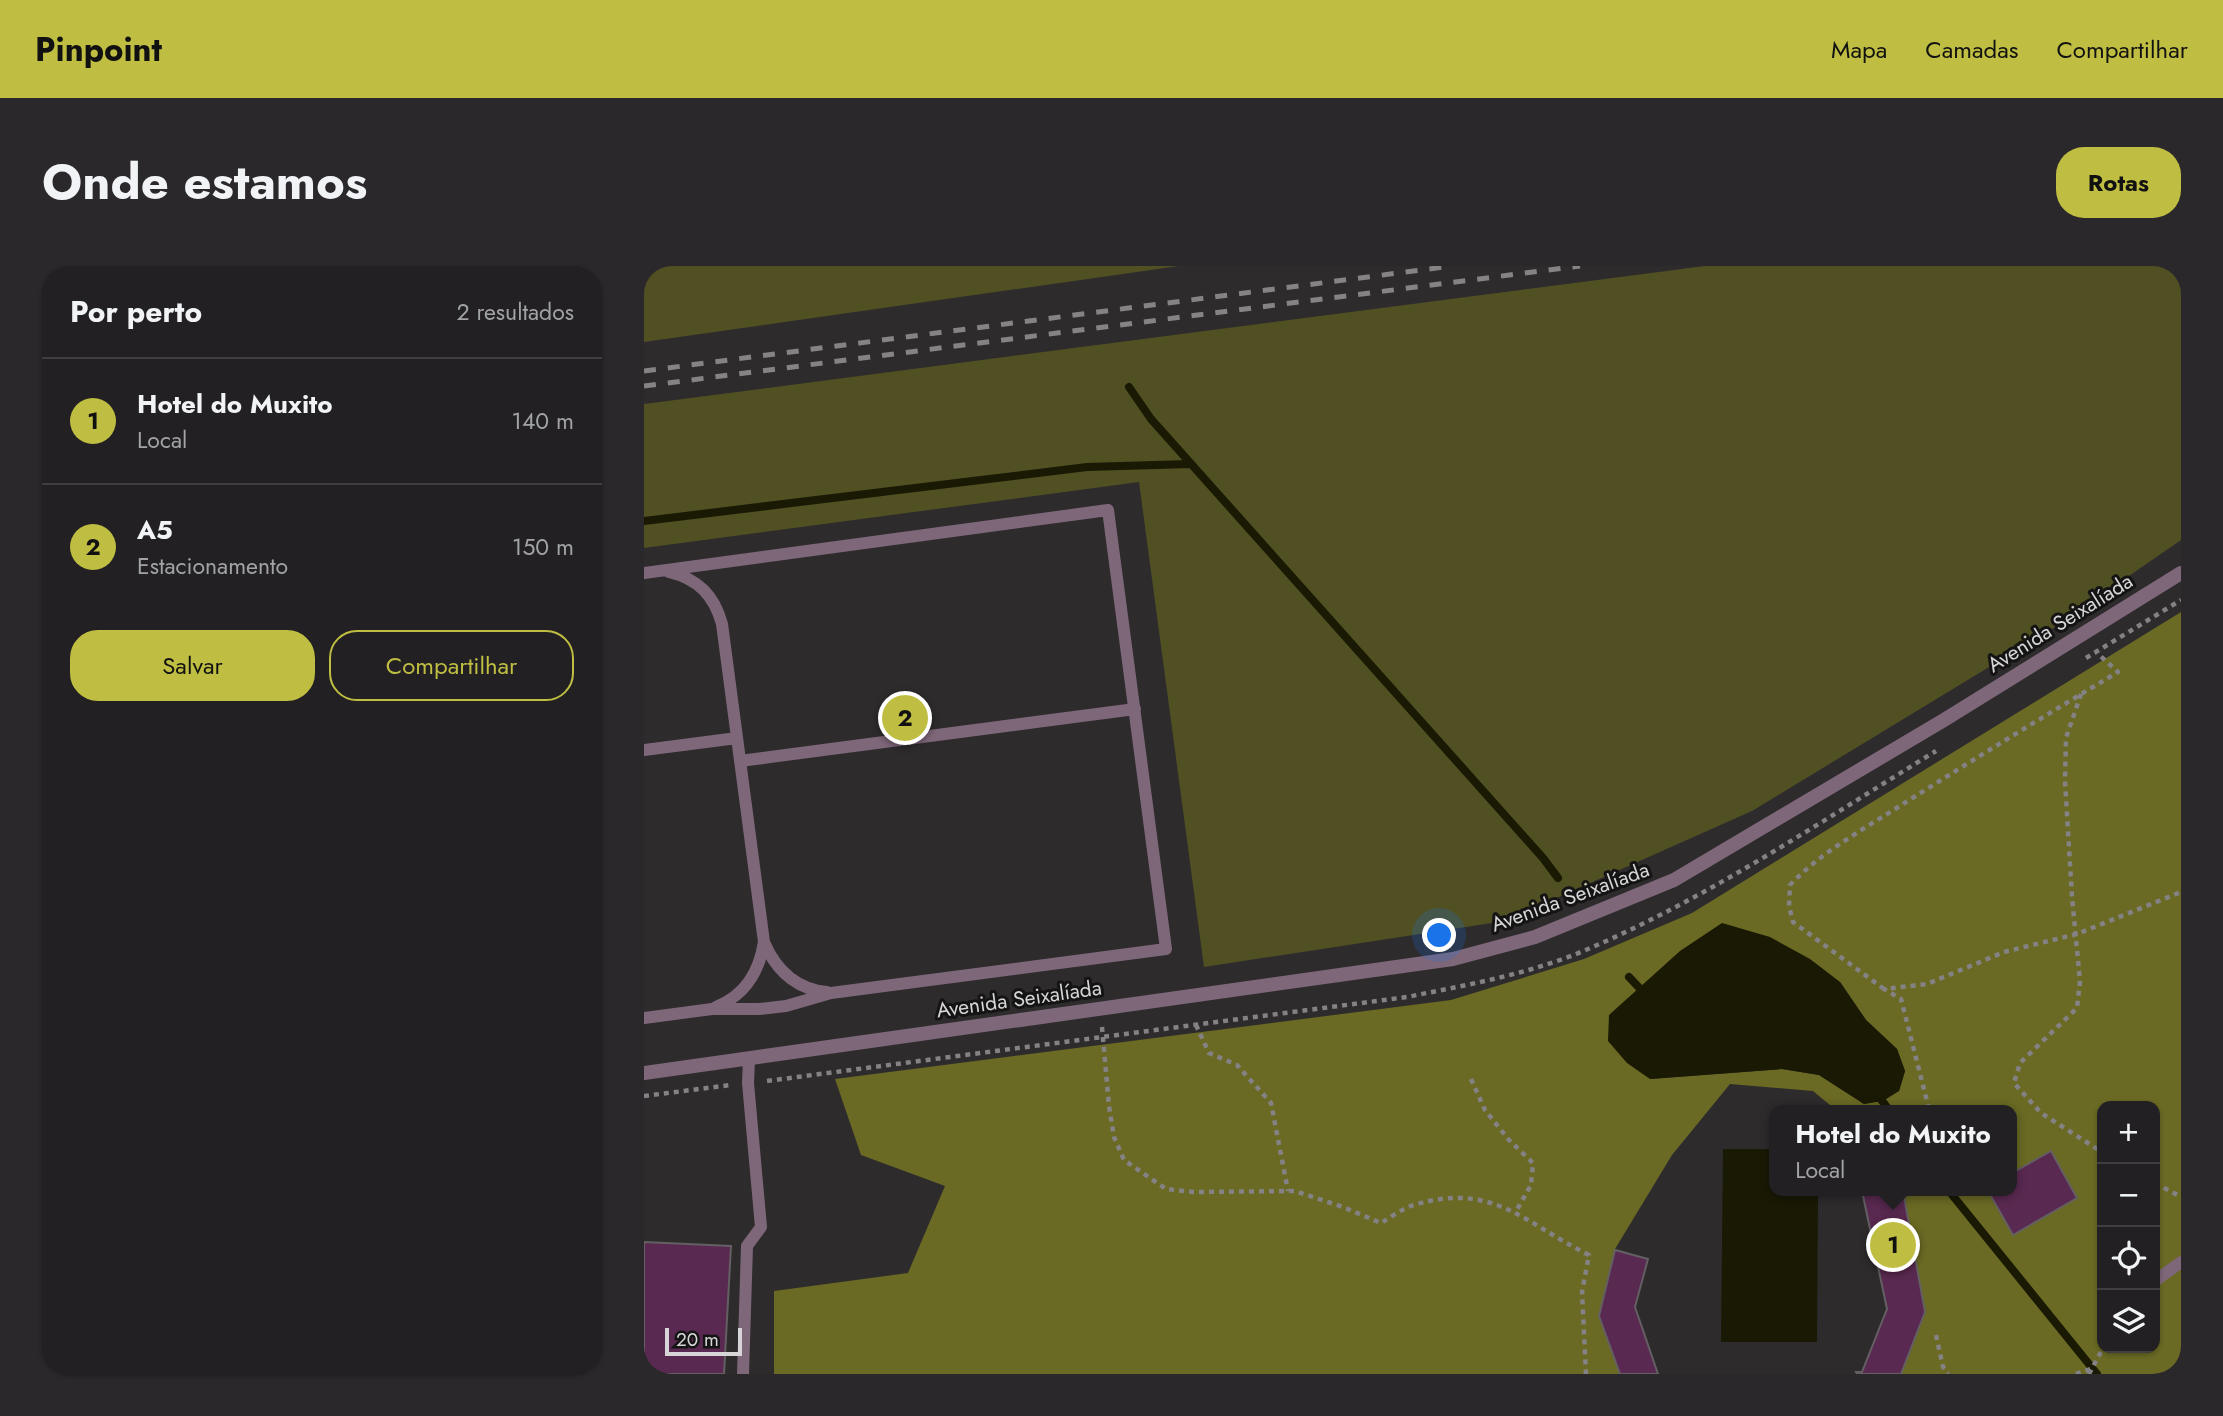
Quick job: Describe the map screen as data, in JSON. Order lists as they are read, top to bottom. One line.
{"streets":{"street":["Avenida Seixalíada"]},"scale_bar":"20 m","page":{"header":"Pinpoint","nav":["Mapa","Camadas","Compartilhar"],"title":"Onde estamos","buttons":["Rotas",["Salvar","Compartilhar"]],"heading":["Por perto","2 resultados"],"list":[{"mark":"1","name":"Hotel do Muxito","note":"Local","value":"140 m"},{"mark":"2","name":"A5","note":"Estacionamento","value":"150 m"}],"pins":["2","1"],"map_buttons":["+","−"],"popup":["Hotel do Muxito","Local"],"scale":"20 m"}}
